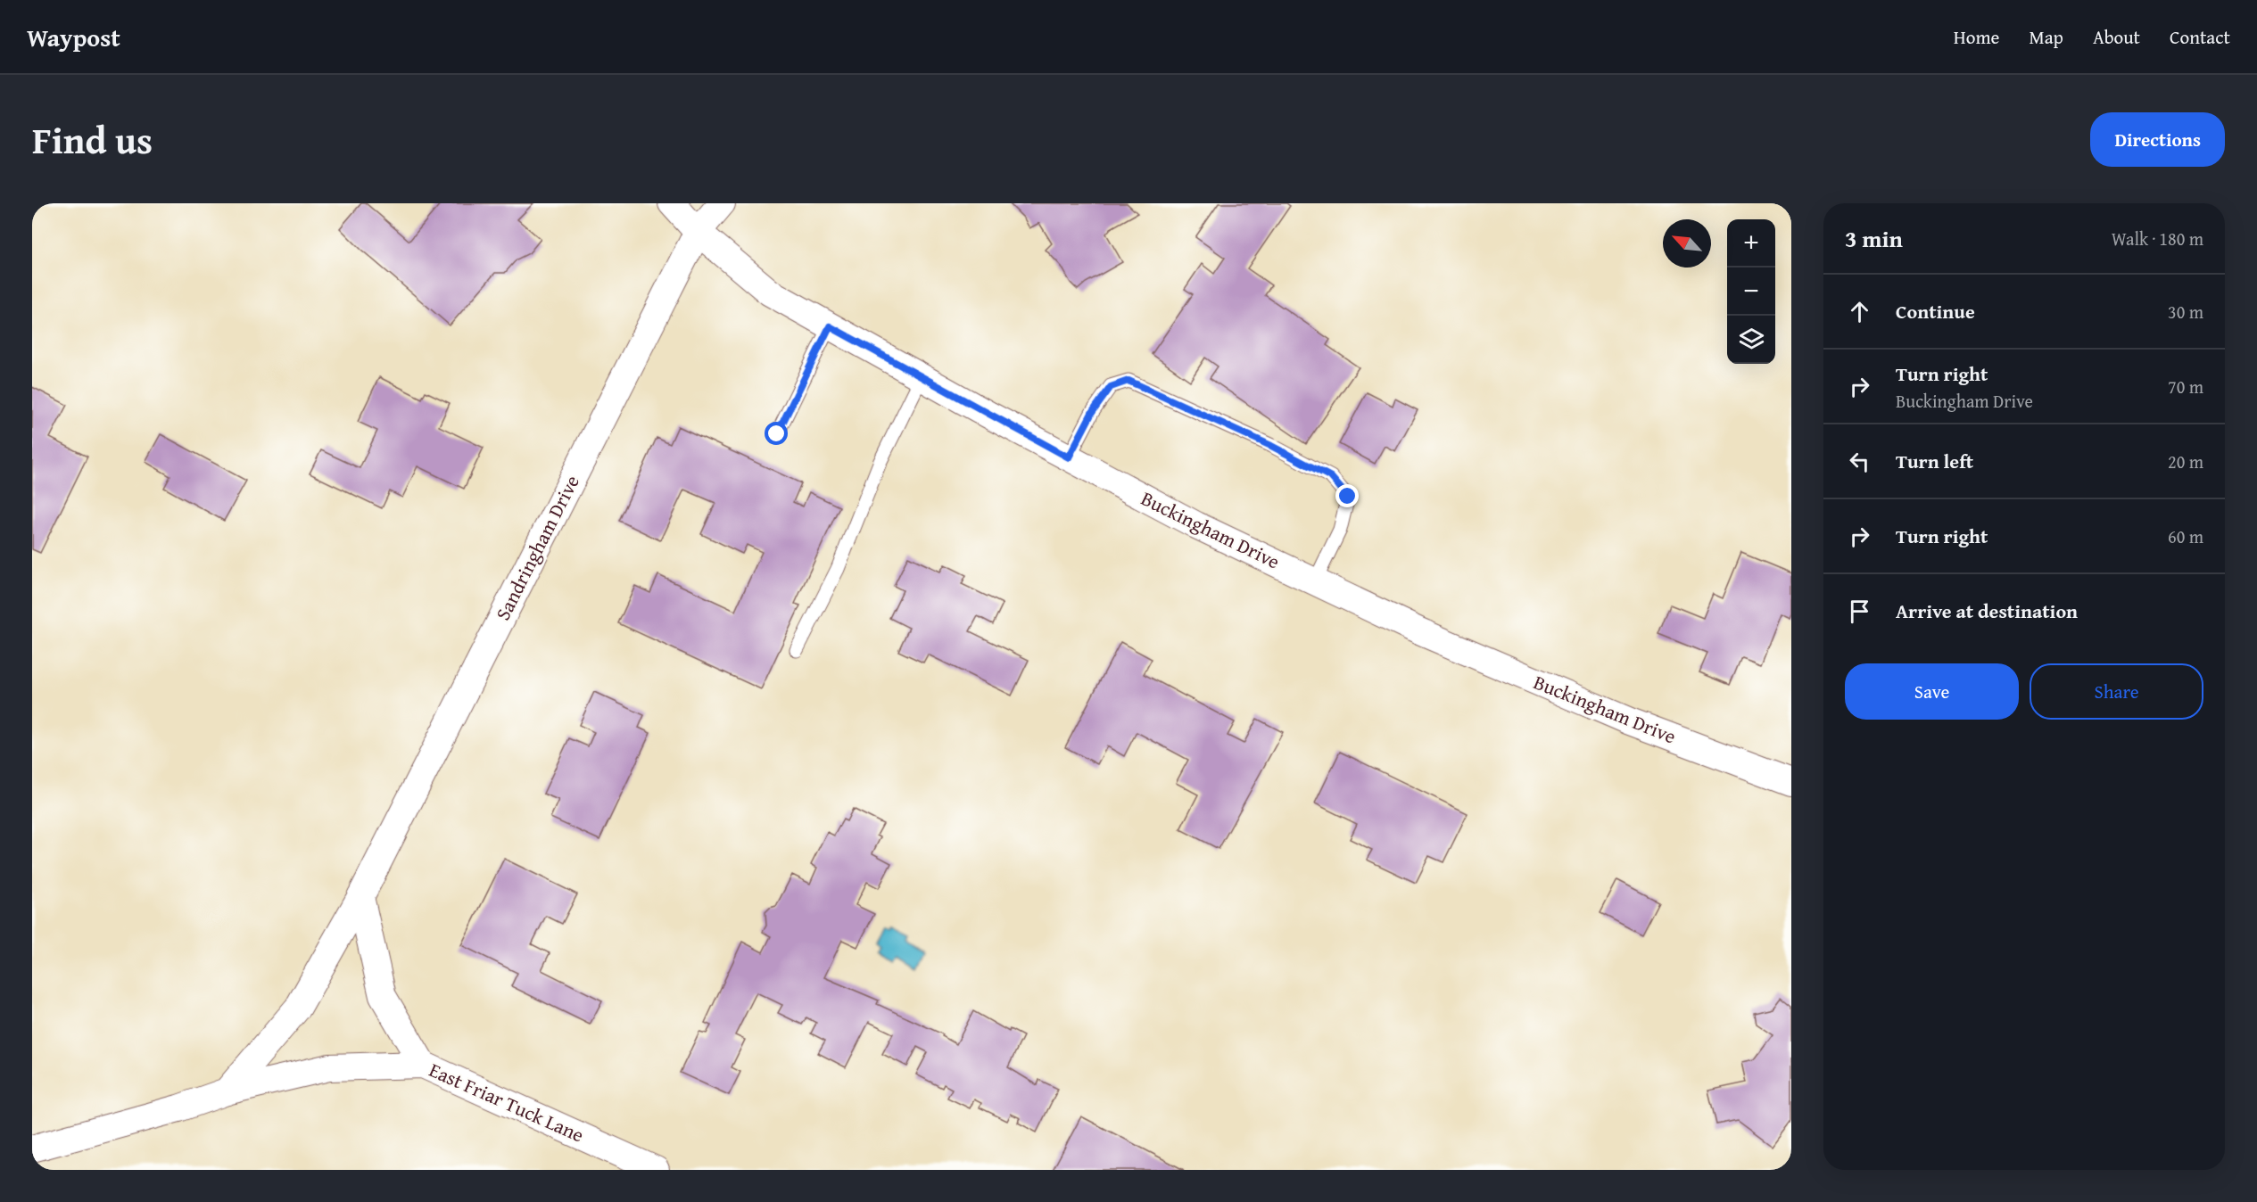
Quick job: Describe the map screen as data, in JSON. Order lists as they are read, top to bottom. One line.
{"streets":{"street":["Buckingham Drive","Sandringham Drive","East Friar Tuck Lane"]},"crossings":[["Buckingham Drive","Sandringham Drive"],["Sandringham Drive","East Friar Tuck Lane"]],"north":"top left","page":{"header":"Waypost","nav":["Home","Map","About","Contact"],"title":"Find us","buttons":["Directions",["Save","Share"]],"heading":["3 min","Walk · 180 m"],"map_buttons":["+","−"],"list":[["Continue","30 m"],["Turn right","Buckingham Drive","70 m"],["Turn left","20 m"],["Turn right","60 m"],"Arrive at destination"]}}
